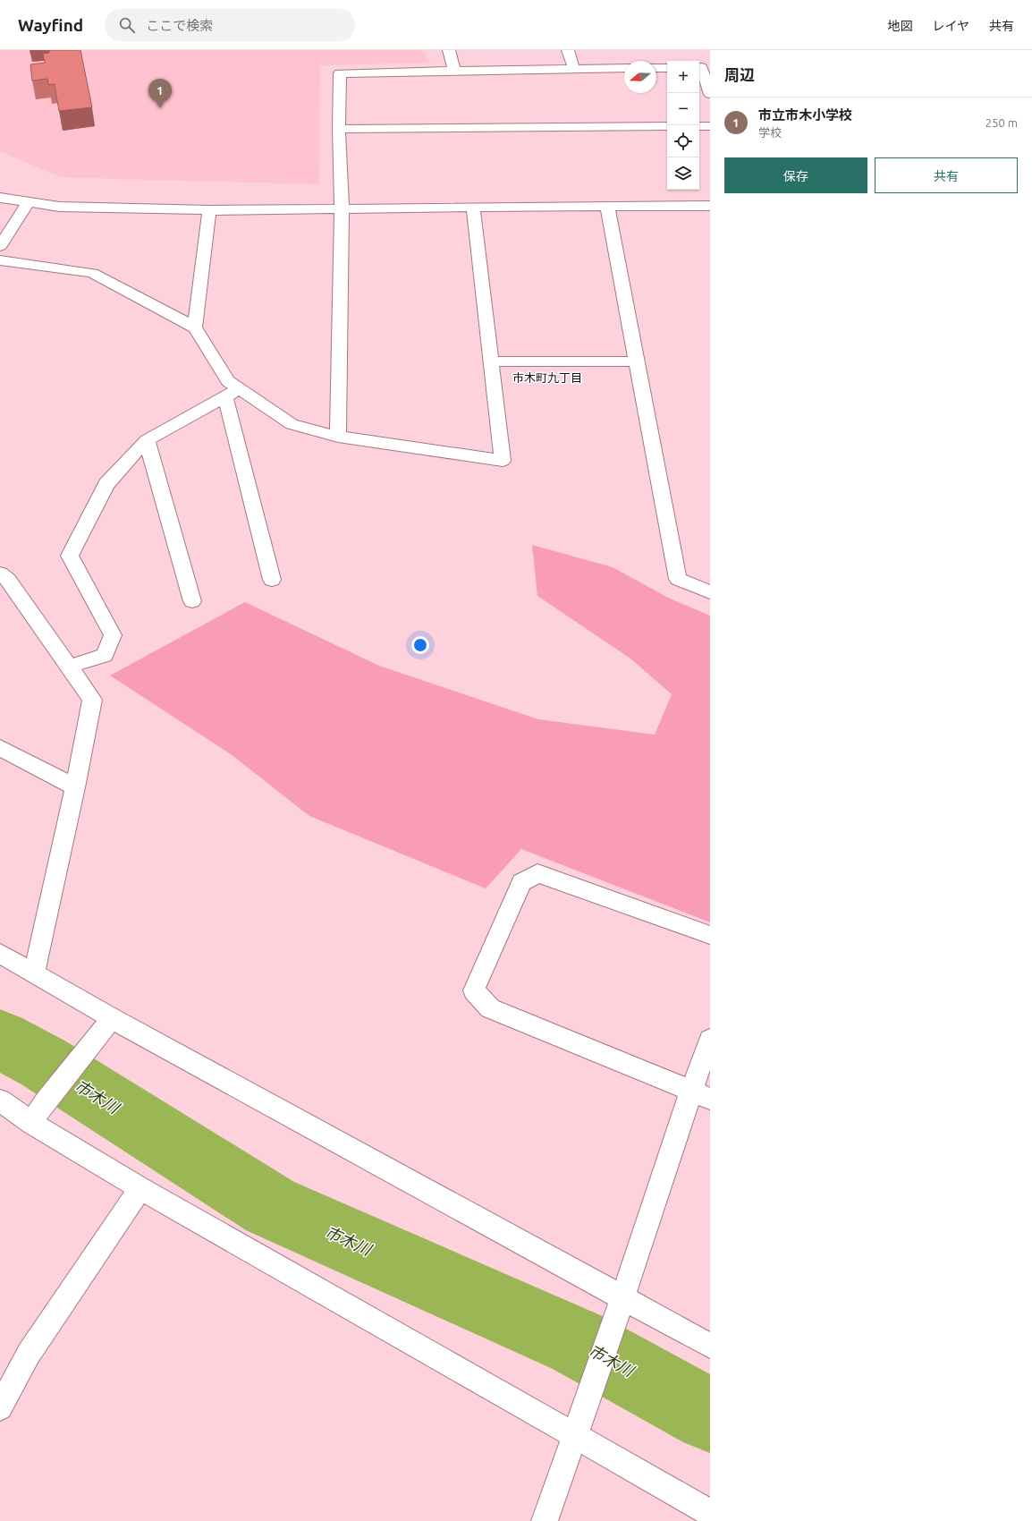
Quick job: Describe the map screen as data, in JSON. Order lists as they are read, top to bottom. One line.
{"districts":["市木町九丁目"],"water":["市木川"],"north":"left","page":{"header":"Wayfind","search":"ここで検索","nav":["地図","レイヤ","共有"],"heading":"周辺","map_buttons":["+","−"],"pins":"1","list":[{"mark":"1","name":"市立市木小学校","note":"学校","value":"250 m"}],"buttons":["保存","共有"]}}
